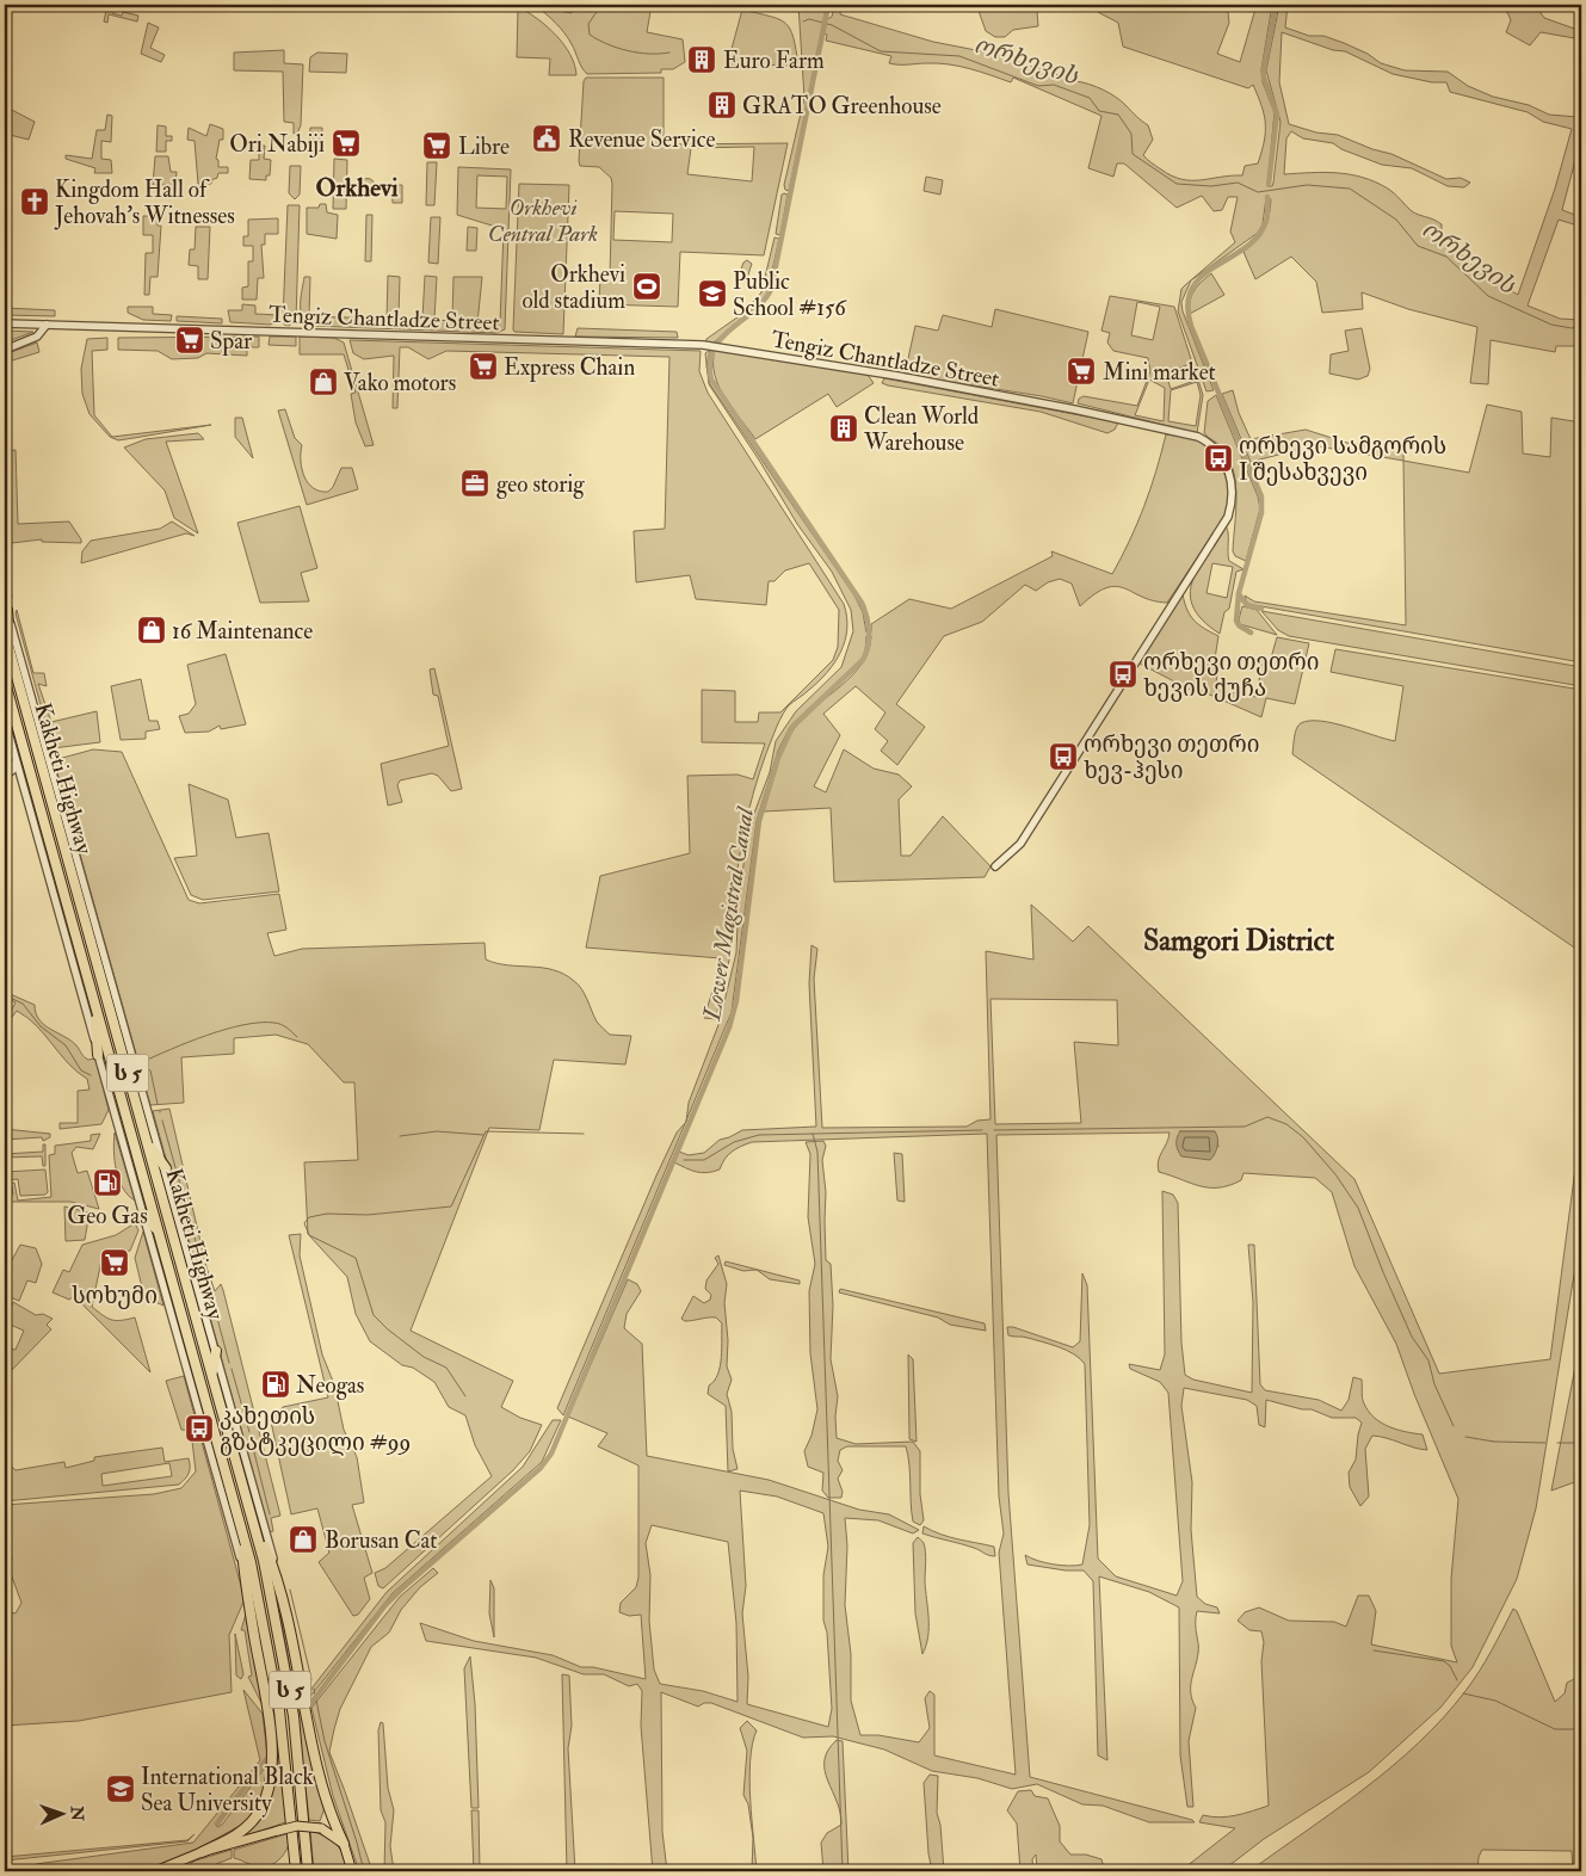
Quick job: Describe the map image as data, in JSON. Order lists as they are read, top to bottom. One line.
{"streets":{"highway":["Kakheti Highway","ს 5"],"street":["Tengiz Chantladze Street"]},"districts":["Orkhevi","Samgori District"],"water":["ორხევის","Lower Magistral Canal"],"parks":["Orkhevi Central Park"],"places":{"building":["Euro Farm","GRATO Greenhouse","Clean World Warehouse"],"public building":["Revenue Service"],"supermarket":["Ori Nabiji","Libre","Spar","Express Chain","Mini market","სოხუმი"],"church":["Kingdom Hall of Jehovah's Witnesses"],"sports":["Orkhevi old stadium"],"school or university":["Public School #156","International Black Sea University"],"shop":["Vako motors","16 Maintenance","Borusan Cat"],"bus stop":["ორხევი სამგორის I შესახვევი","ორხევი თეთრი ხევის ქუჩა","ორხევი თეთრი ხევ-ჰესი","კახეთის გზატკეცილი #99"],"office":["geo storig"],"fuel station":["Geo Gas","Neogas"]},"north":"right"}
